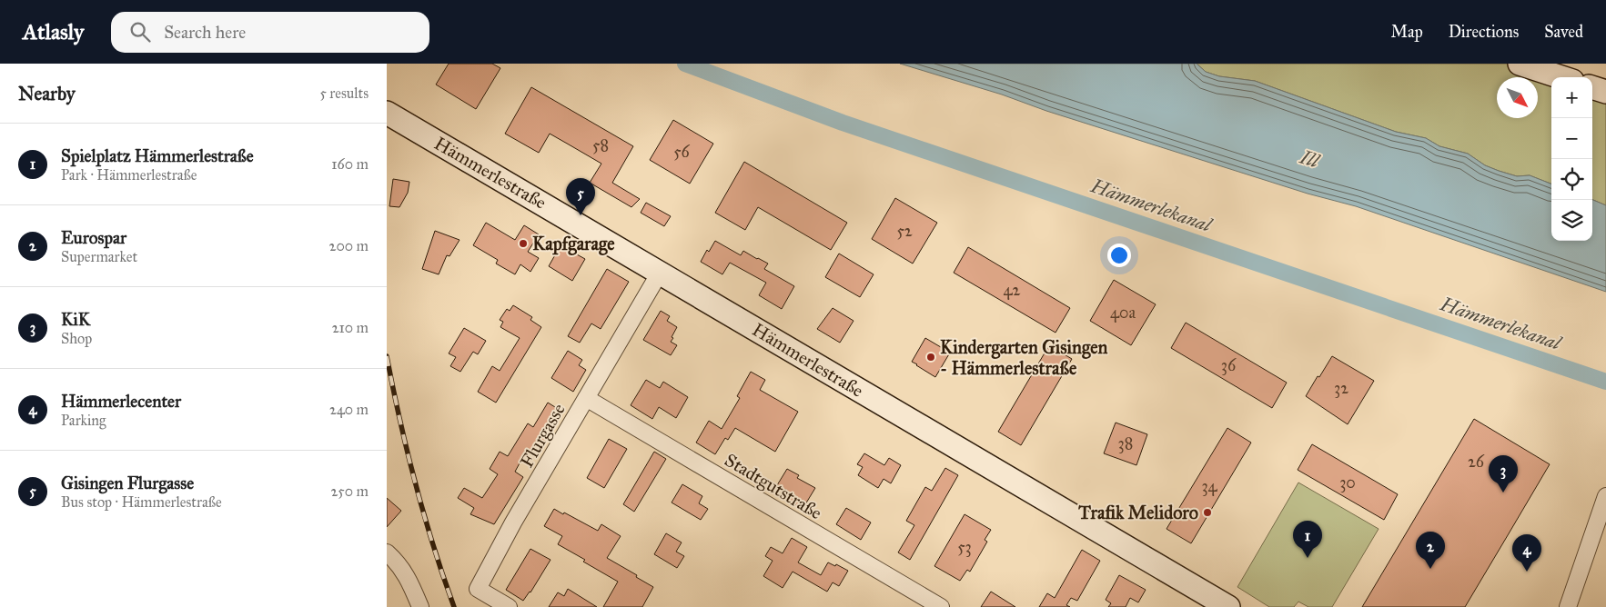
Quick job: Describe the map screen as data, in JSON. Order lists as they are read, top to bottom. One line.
{"streets":{"street":["Hämmerlestraße","Flurgasse","Stadtgutstraße"]},"crossings":[["Hämmerlestraße","Flurgasse"],["Flurgasse","Stadtgutstraße"]],"water":["Ill","Hämmerlekanal"],"places":["Kapfgarage","Kindergarten Gisingen - Hämmerlestraße","Trafik Melidoro"],"house_numbers":["58","56","52","42","40a","36","32","38","26","30","34","53"],"north":"bottom right","page":{"header":"Atlasly","search":"Search here","nav":["Map","Directions","Saved"],"heading":["Nearby","5 results"],"map_buttons":["+","−"],"list":[{"mark":"1","name":"Spielplatz Hämmerlestraße","note":"Park · Hämmerlestraße","value":"160 m"},{"mark":"2","name":"Eurospar","note":"Supermarket","value":"200 m"},{"mark":"3","name":"KiK","note":"Shop","value":"210 m"},{"mark":"4","name":"Hämmerlecenter","note":"Parking","value":"240 m"},{"mark":"5","name":"Gisingen Flurgasse","note":"Bus stop · Hämmerlestraße","value":"250 m"}],"pins":["5","3","1","2","4"]}}
